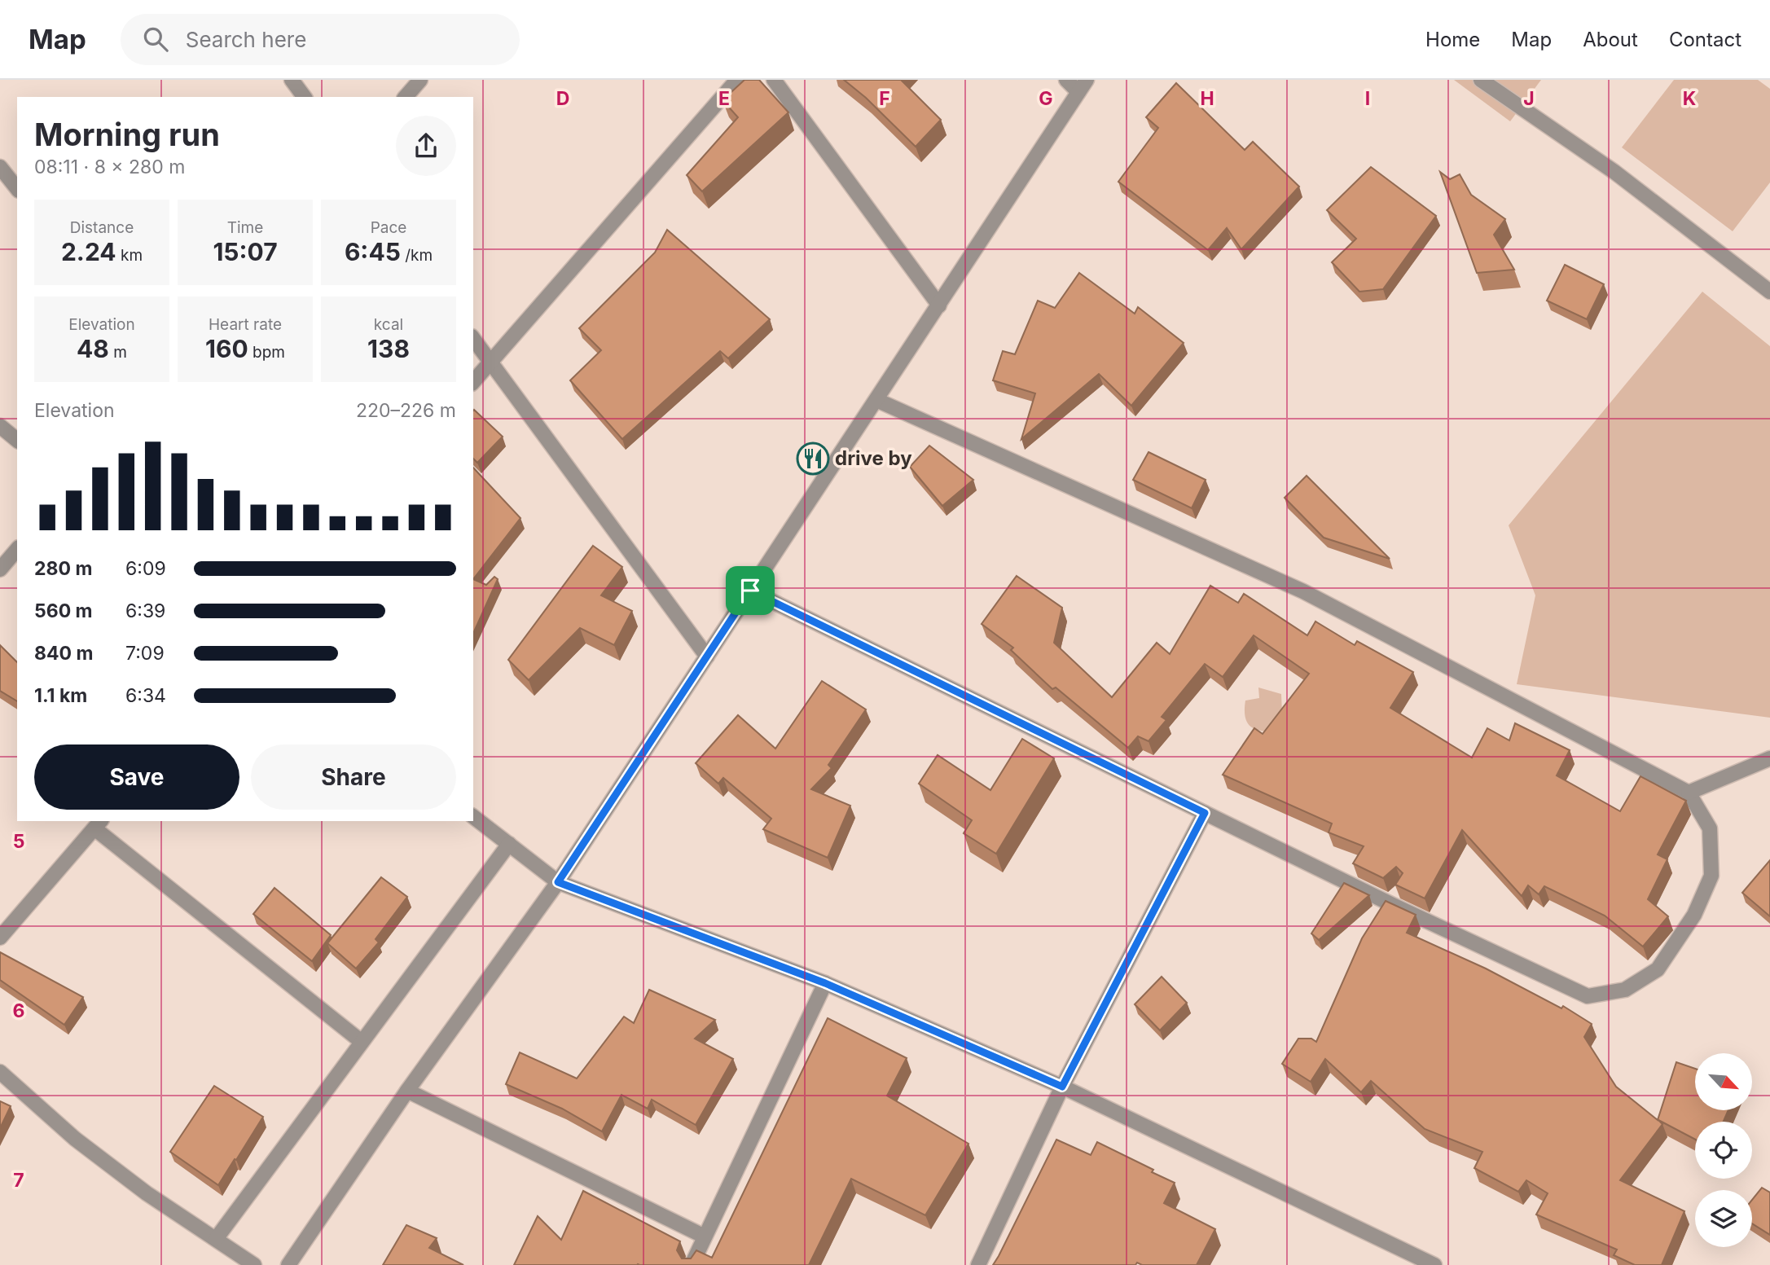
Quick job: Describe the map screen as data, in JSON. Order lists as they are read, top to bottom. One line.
{"places":{"restaurant":["drive by"]},"north":"bottom right","page":{"header":"Map","search":"Search here","nav":["Home","Map","About","Contact"],"heading":["Morning run","08:11 · 8 × 280 m"],"stats":[["Distance","2.24 km"],["Time","15:07"],["Pace","6:45 /km"],["Elevation","48 m"],["Heart rate","160 bpm"],["kcal","138"]],"chart":["Elevation","220–226 m"],"list":[{"name":"280 m","note":"6:09"},{"name":"560 m","note":"6:39"},{"name":"840 m","note":"7:09"},{"name":"1.1 km","note":"6:34"}],"buttons":["Save","Share"]},"grid":{"columns":["D","E","F","G","H","I","J","K"],"rows":["5","6","7"]}}
